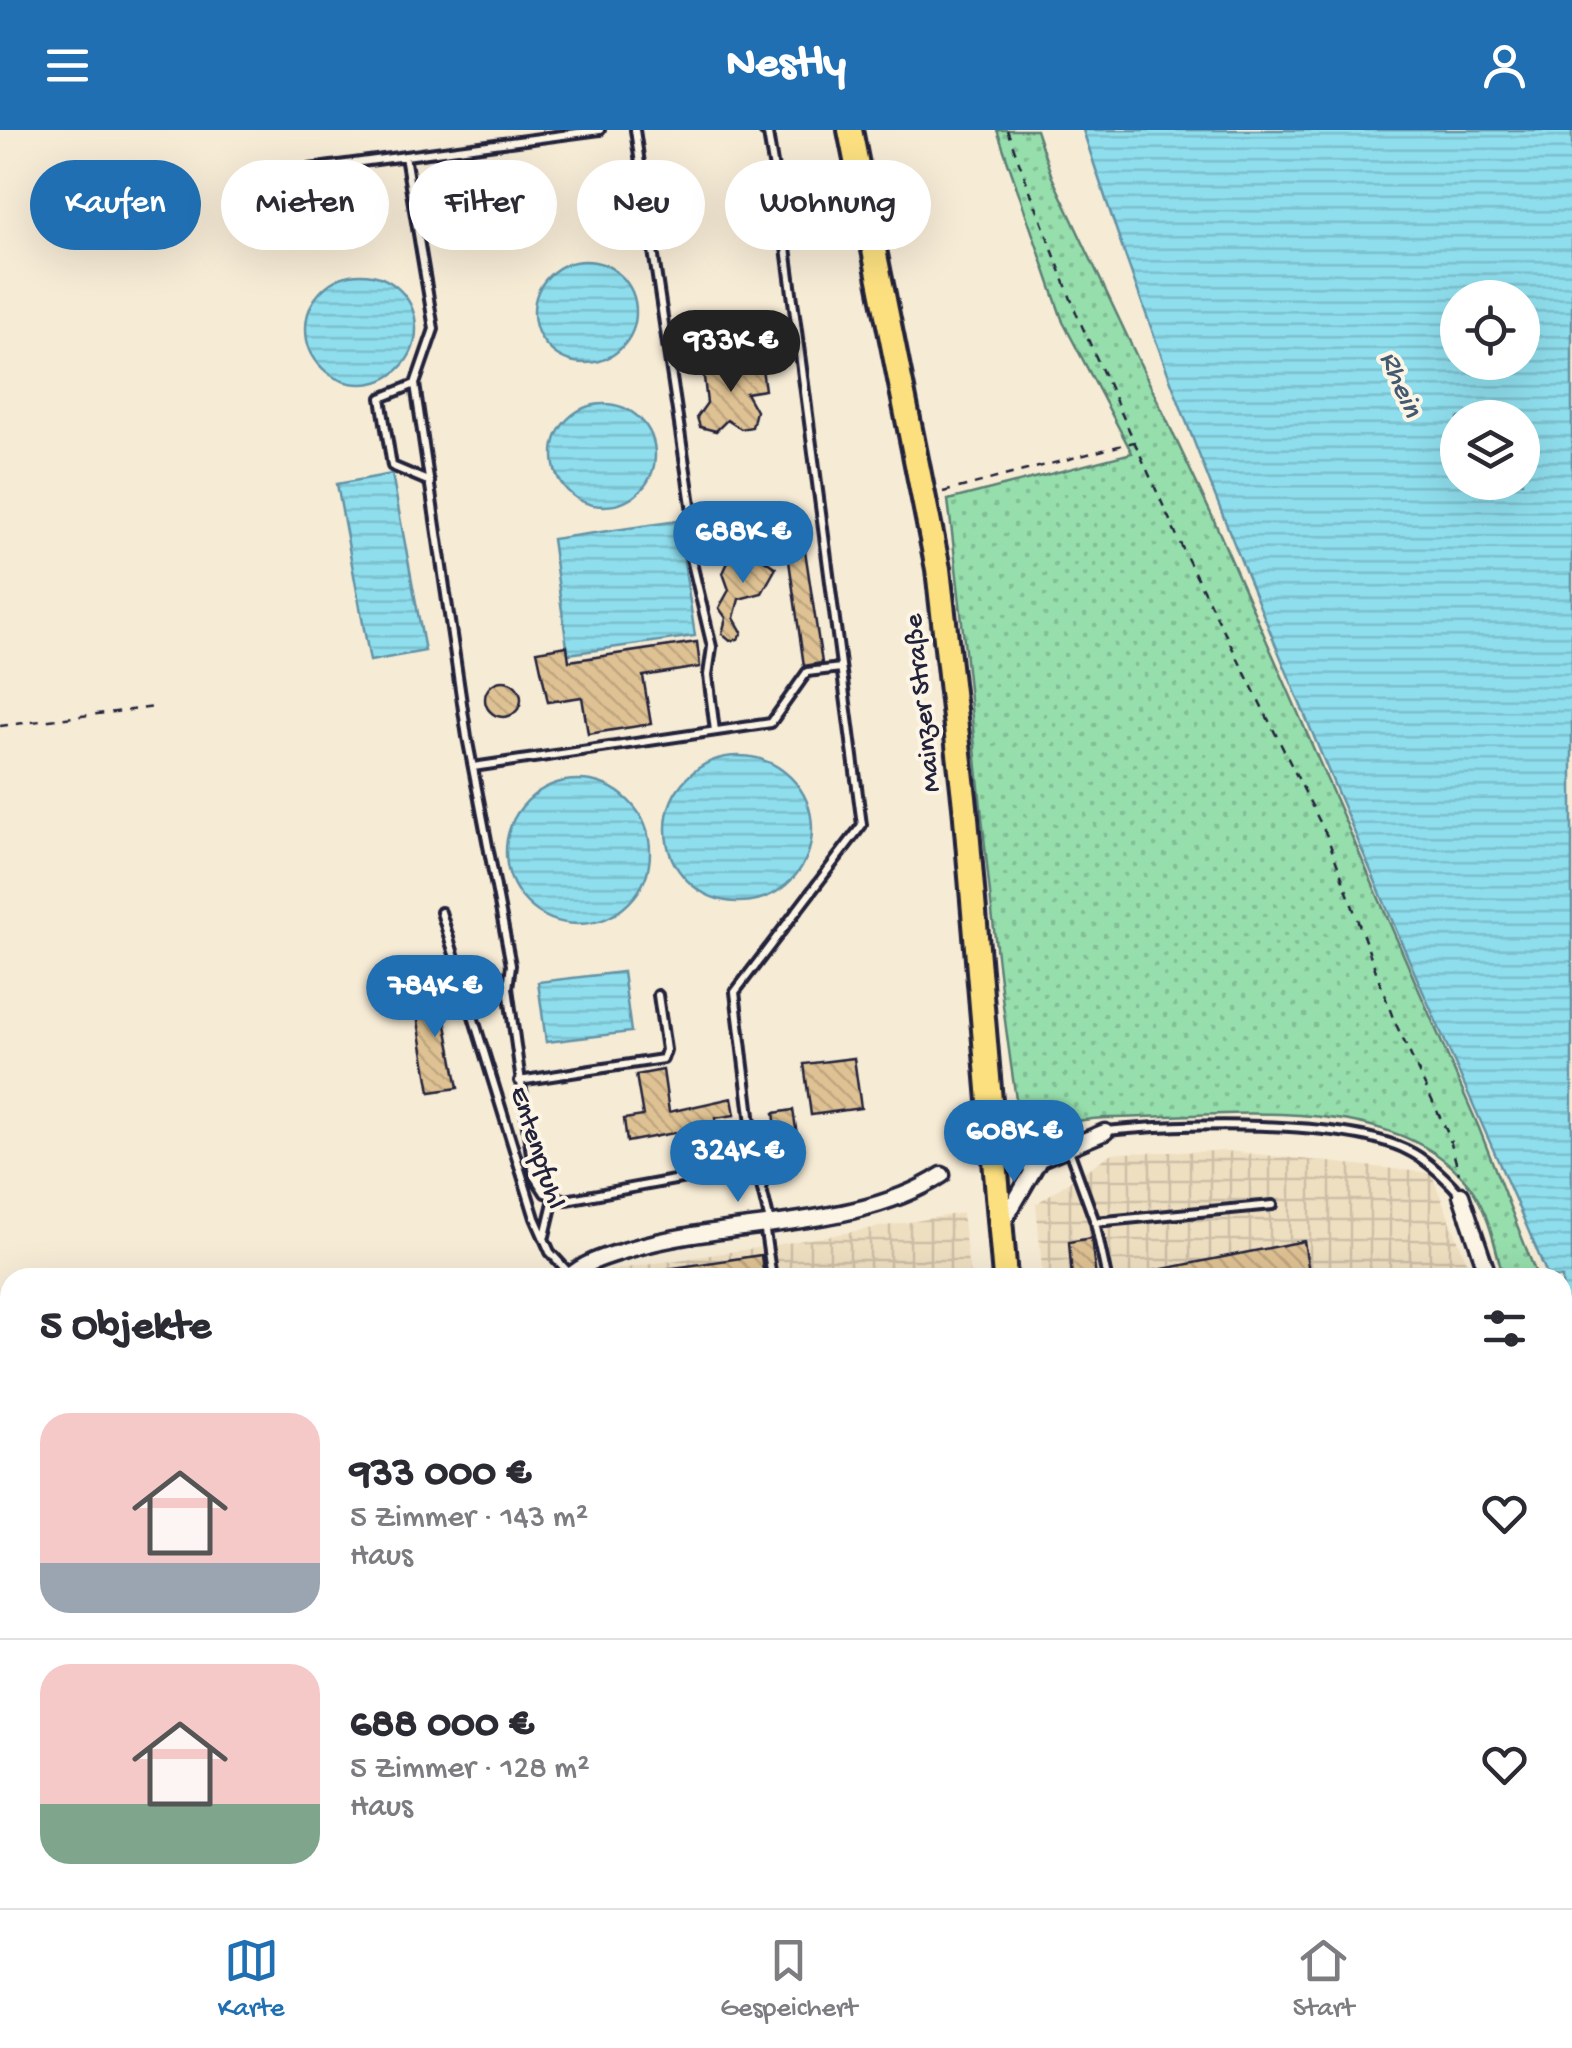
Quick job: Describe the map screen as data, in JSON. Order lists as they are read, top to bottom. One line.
{"streets":{"main road":["Mainzer Straße"],"lane":["Entenpfuhl"]},"water":["Rhein"],"page":{"header":"Nestly","chip":["Kaufen","Mieten","Filter","Neu","Wohnung"],"price":["933K €","688K €","784K €","608K €","324K €"],"heading":"5 Objekte","list":[{"name":"933 000 €","note":"5 Zimmer · 143 m² · Haus"},{"name":"688 000 €","note":"5 Zimmer · 128 m² · Haus"}],"tabs":["Karte","Gespeichert","Start"]}}
